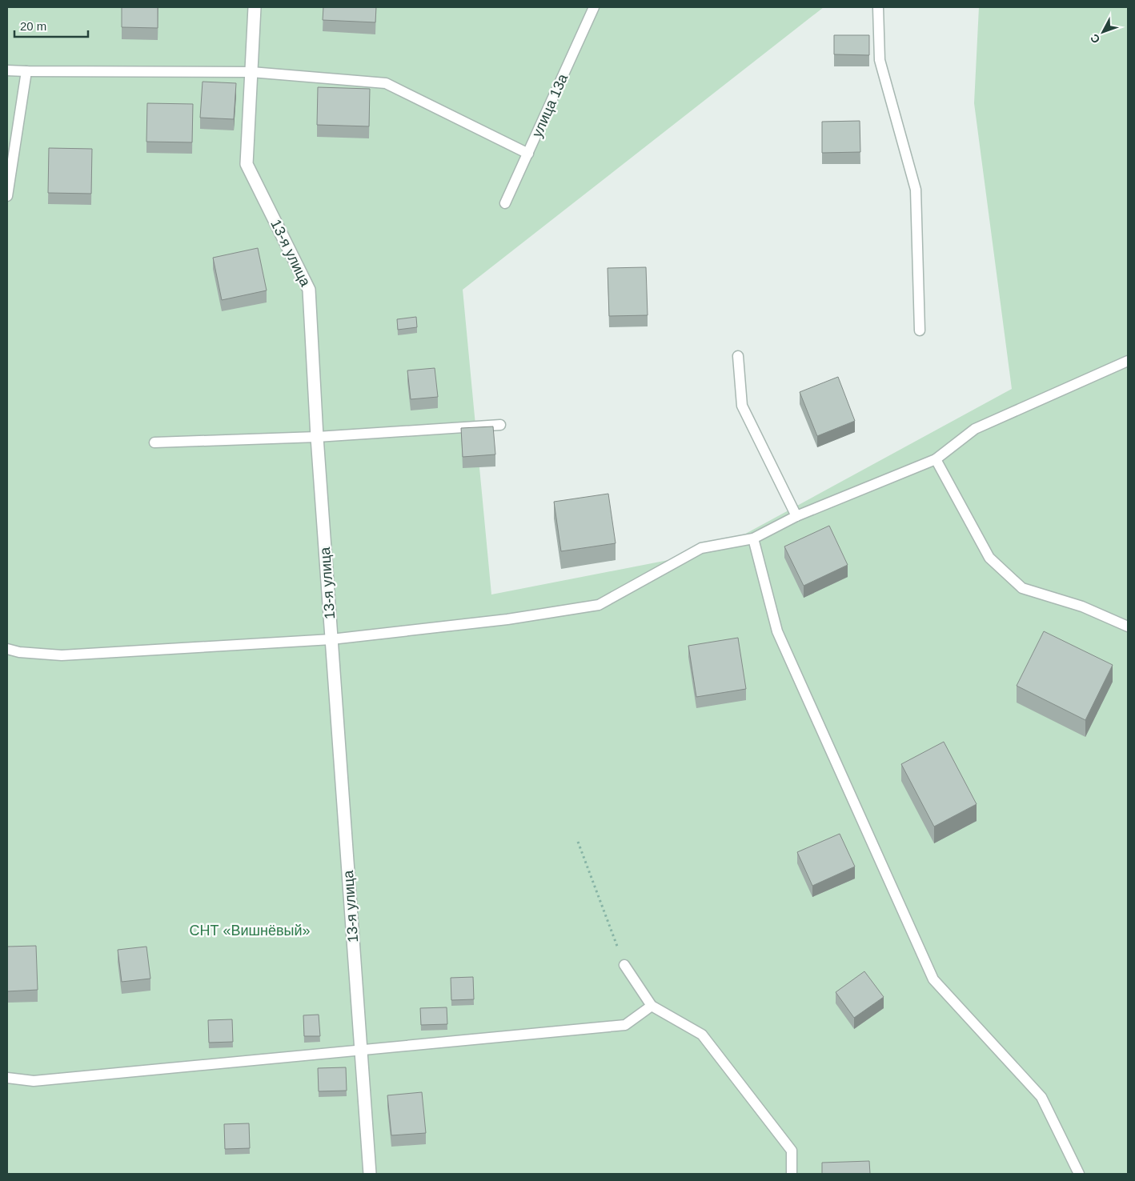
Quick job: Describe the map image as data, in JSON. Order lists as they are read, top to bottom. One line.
{"streets":{"street":["13-я улица"],"lane":["улица 13а"]},"parks":["СНТ «Вишнёвый»"],"scale_bar":"20 m","north":"bottom left"}
